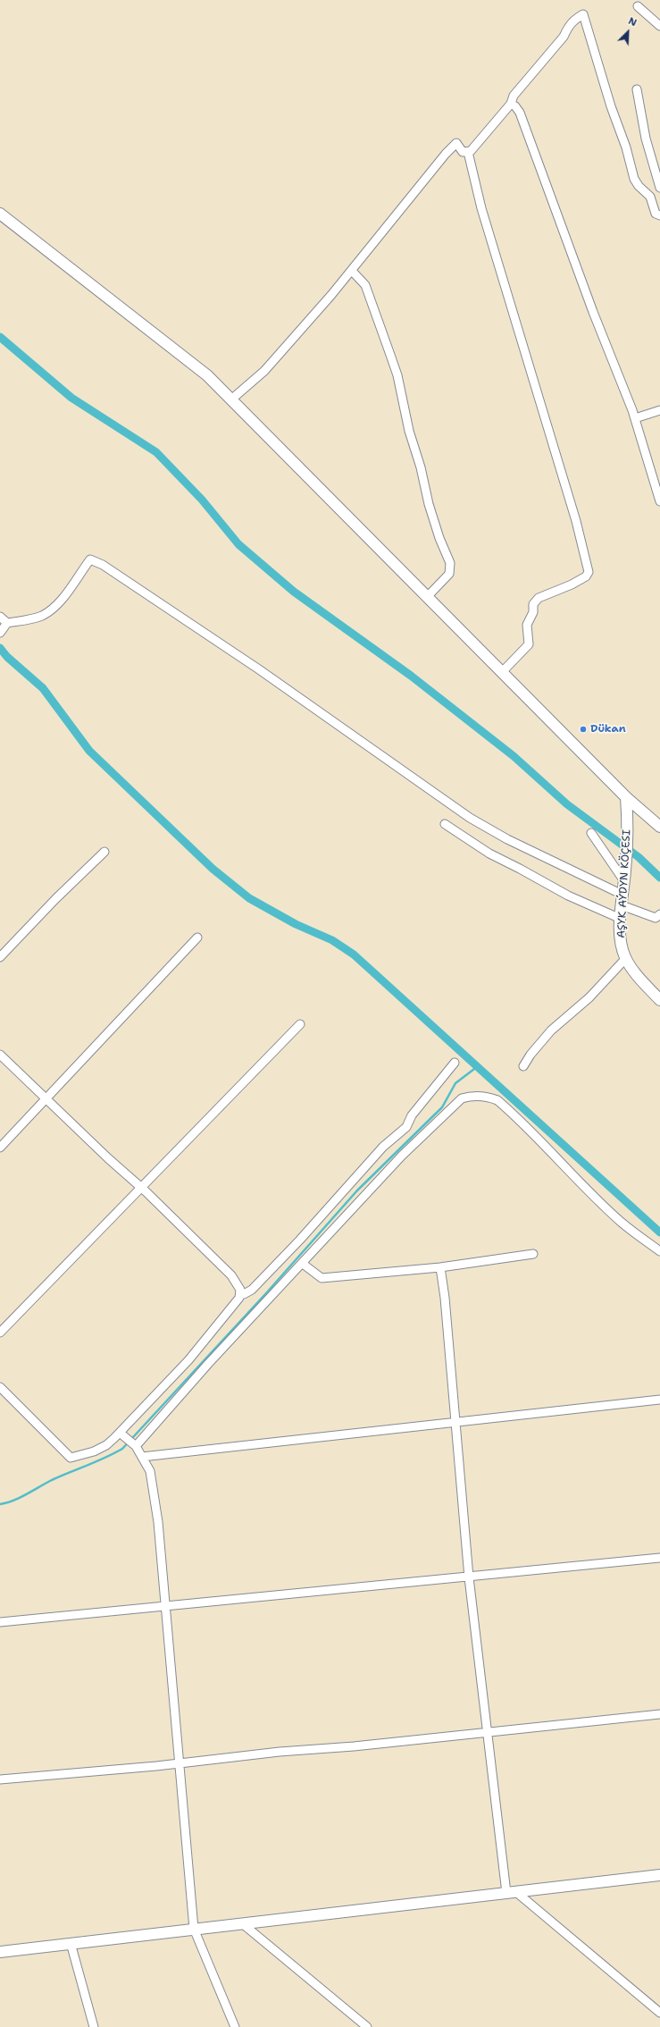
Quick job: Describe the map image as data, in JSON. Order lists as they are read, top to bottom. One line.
{"streets":{"main road":["AŞYK AÝDYN KÖÇESI"]},"places":["Dükan"],"north":"top right"}
